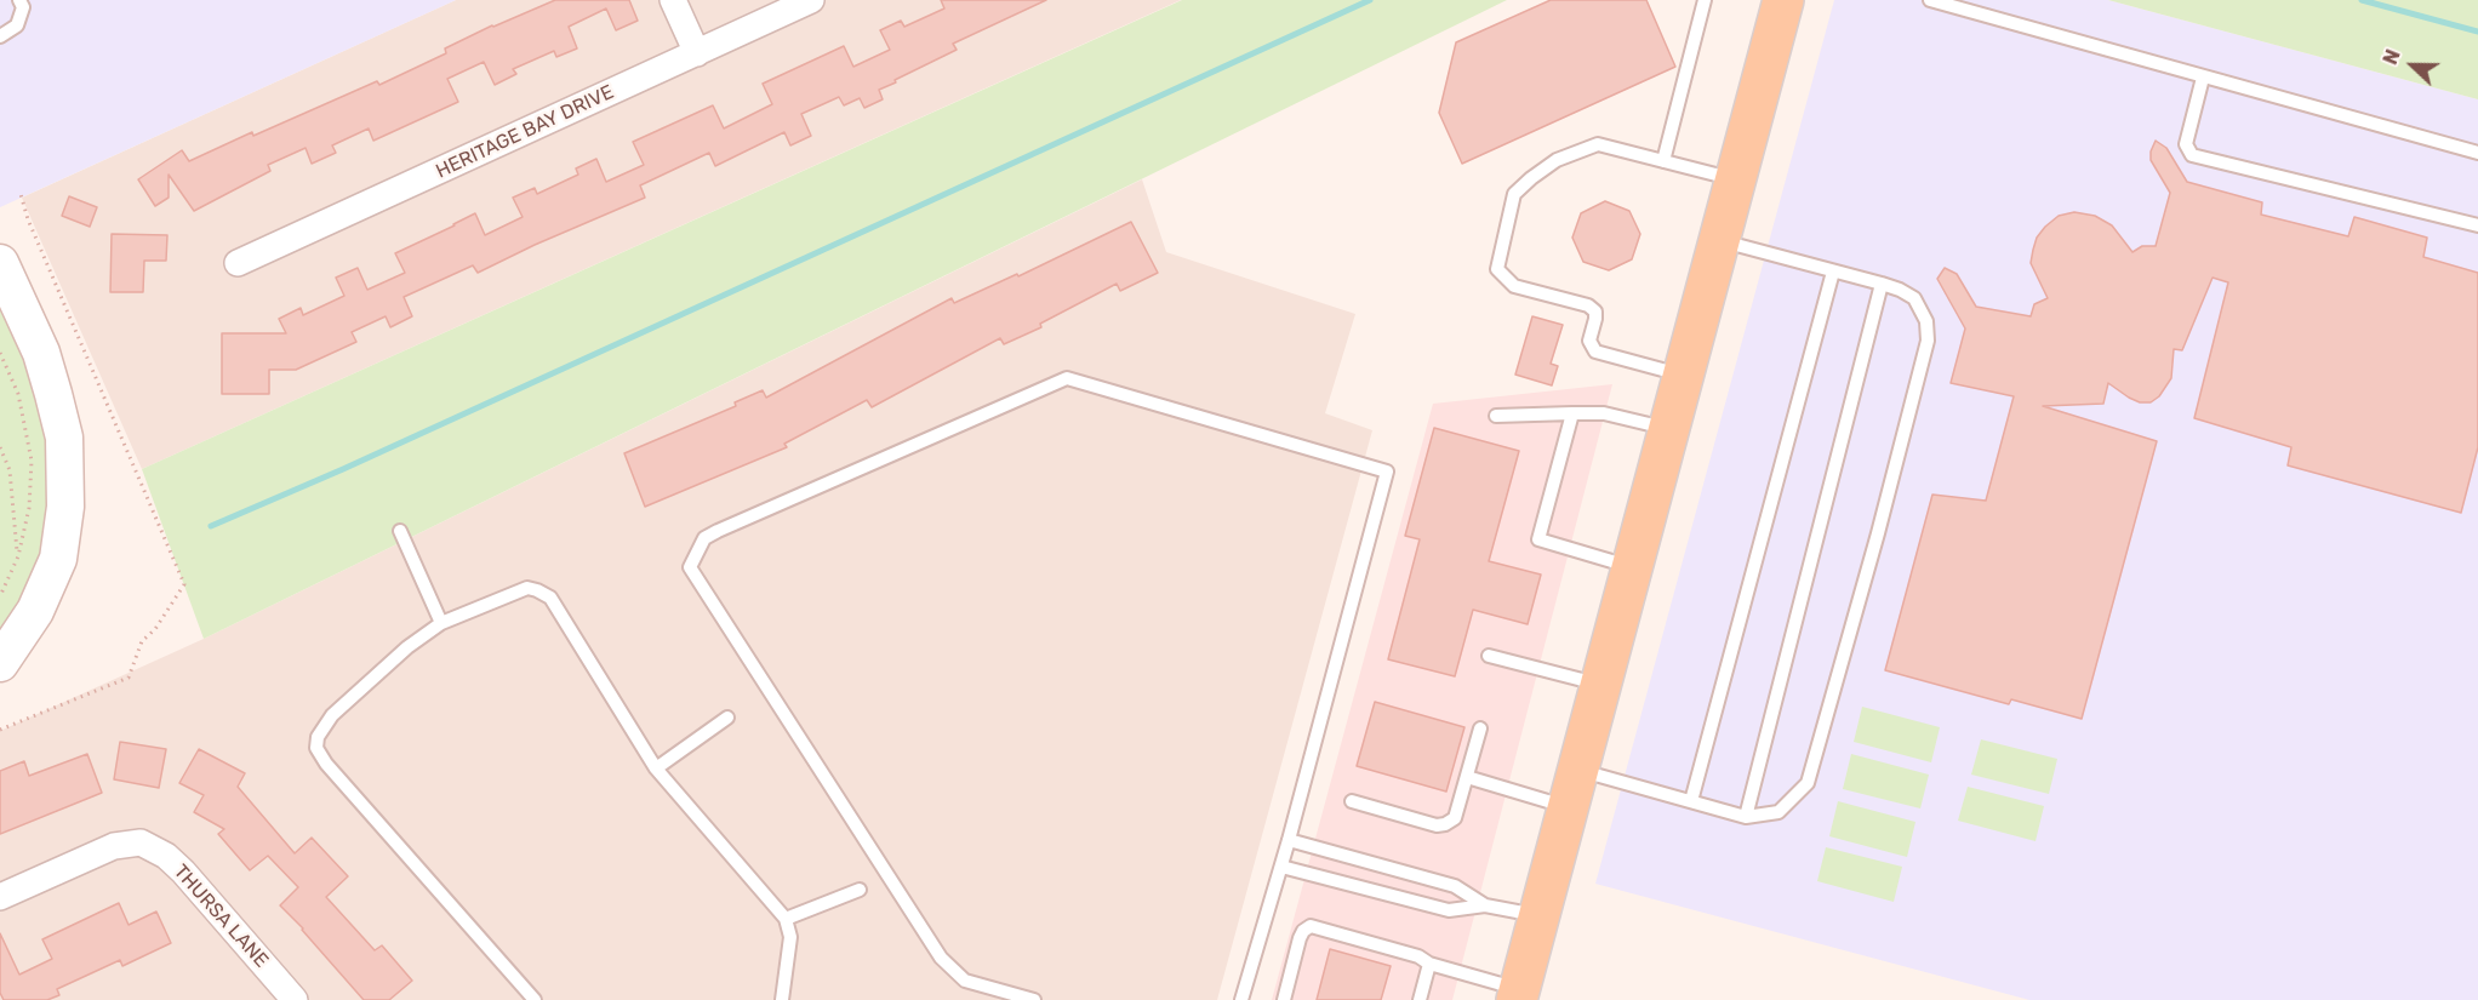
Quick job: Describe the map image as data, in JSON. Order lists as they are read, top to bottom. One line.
{"streets":{"street":["HERITAGE BAY DRIVE","THURSA LANE"]},"north":"left"}
